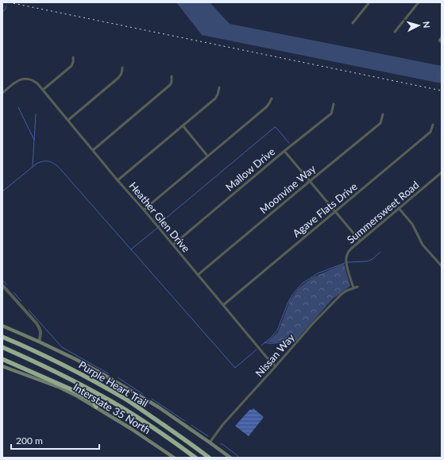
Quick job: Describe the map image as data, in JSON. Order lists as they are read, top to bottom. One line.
{"streets":{"highway":["Purple Heart Trail"],"main road":["Interstate 35 North"],"street":["Mallow Drive","Moonvine Way","Agave Flats Drive","Summersweet Road","Heather Glen Drive","Nissan Way"]},"crossings":[["Mallow Drive","Heather Glen Drive"],["Moonvine Way","Heather Glen Drive"],["Agave Flats Drive","Heather Glen Drive"],["Summersweet Road","Nissan Way"],["Heather Glen Drive","Nissan Way"]],"scale_bar":"200 m","north":"right"}
